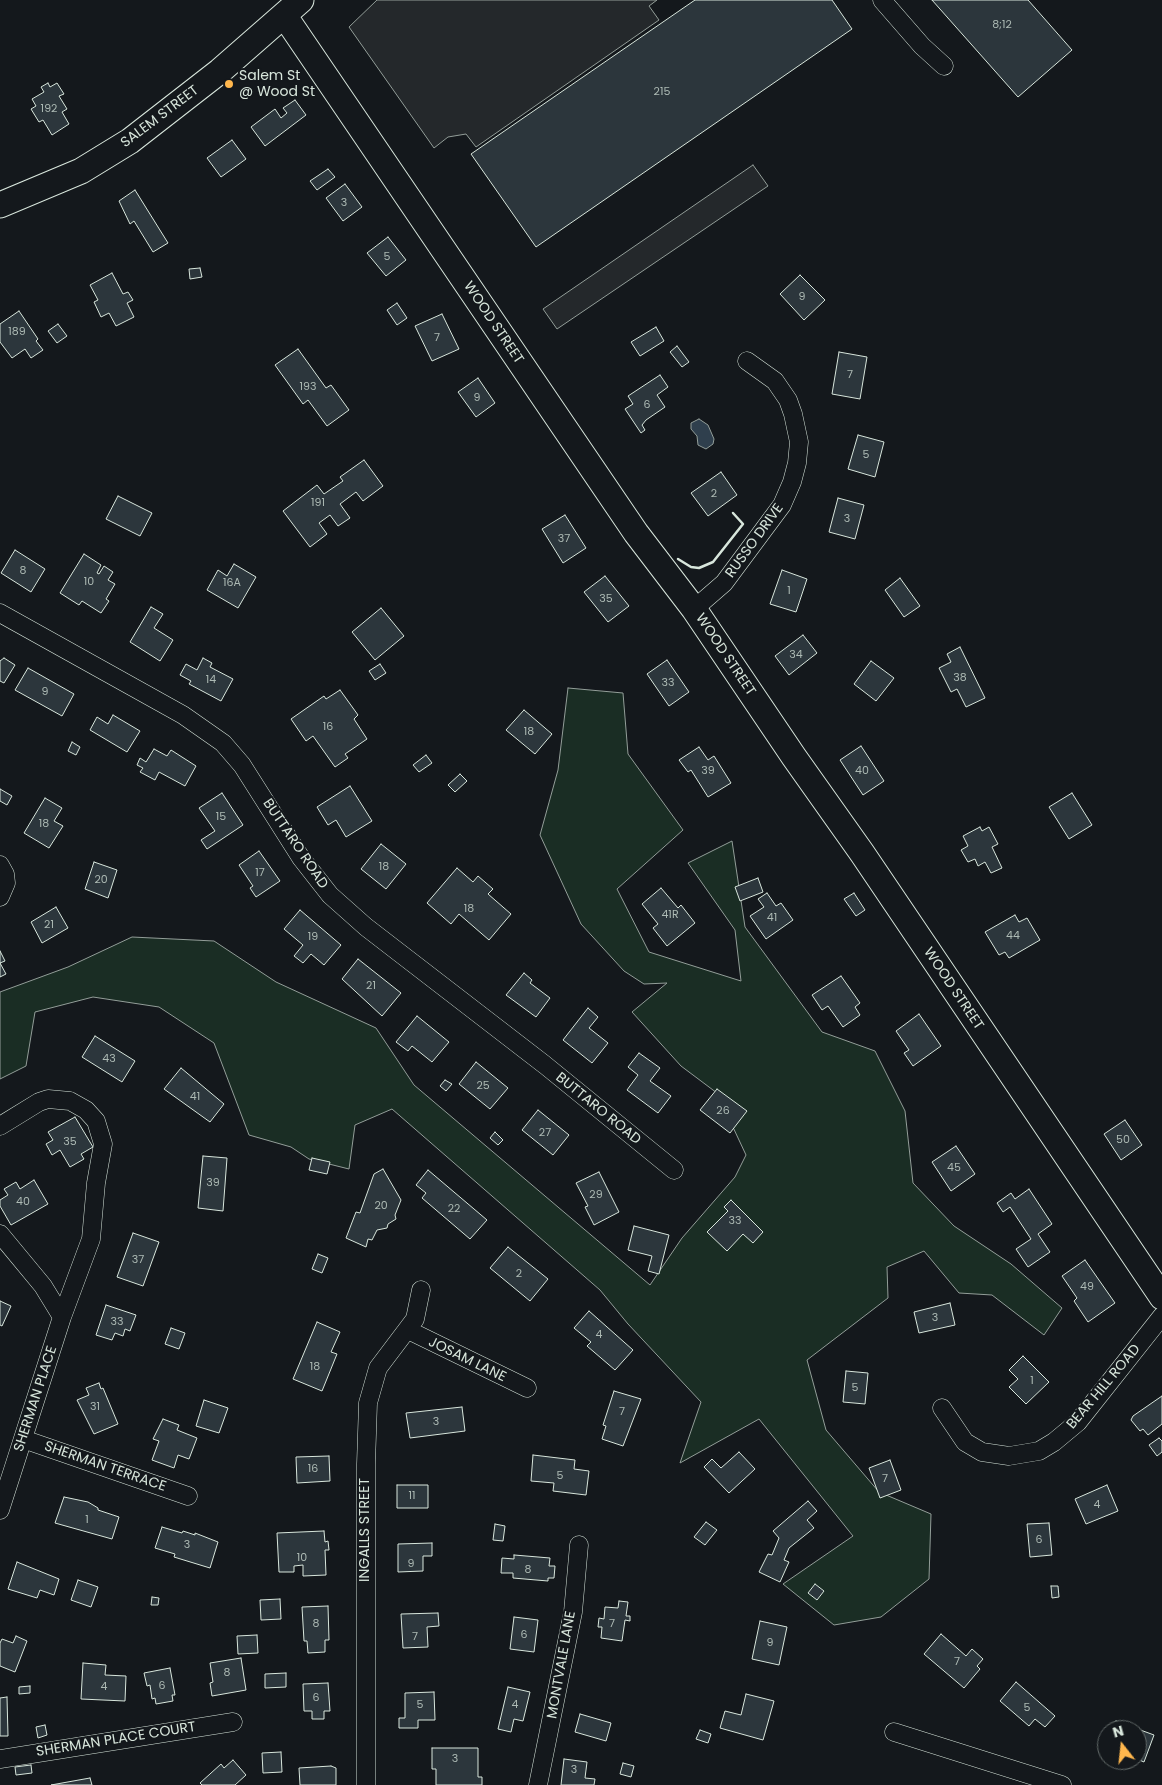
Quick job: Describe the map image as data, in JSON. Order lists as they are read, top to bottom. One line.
{"streets":{"street":["SALEM STREET","WOOD STREET","RUSSO DRIVE","BUTTARO ROAD","JOSAM LANE","BEAR HILL ROAD","SHERMAN PLACE","SHERMAN TERRACE","INGALLS STREET","MONTVALE LANE","SHERMAN PLACE COURT"]},"crossings":[["SALEM STREET","WOOD STREET"],["WOOD STREET","RUSSO DRIVE"],["JOSAM LANE","INGALLS STREET"],["SHERMAN PLACE","SHERMAN TERRACE"]],"places":["Salem St @ Wood St"],"house_numbers":["8;12","215","192","3","5","9","189","7","7","193","9","6","5","2","191","3","37","8","10","16A","1","35","34","38","14","33","9","16","18","39","40","15","18","18","17","20","18","41R","41","21","44","19","21","43","25","41","26","27","50","35","45","39","29","40","20","22","33","37","2","49","3","33","4","18","1","5","31","7","3","16","5","7","11","4","1","6","3","10","9","8","8","7","6","7","9","7","8","6","4","6","5","4","5","3","3"],"north":"top"}
